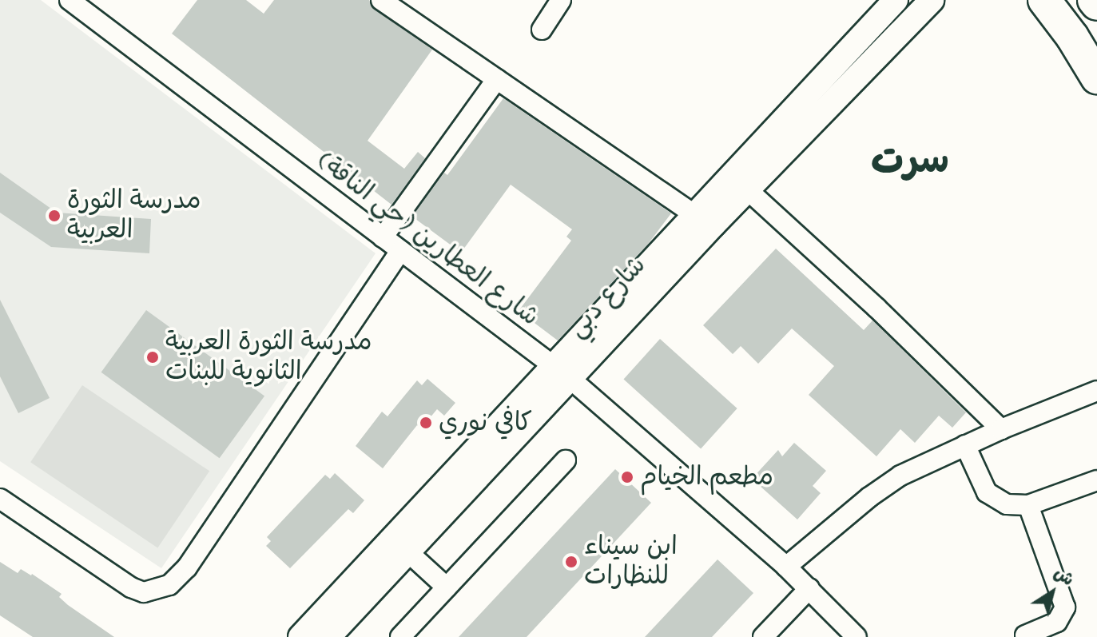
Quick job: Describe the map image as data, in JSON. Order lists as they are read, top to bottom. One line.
{"streets":{"street":["شارع العطارين (حي الناقة)","شارع دبي"]},"crossings":[["شارع العطارين (حي الناقة)","شارع دبي"]],"districts":["سرت"],"places":["مدرسة الثورة العربية","مدرسة الثورة العربية الثانوية للبنات","كافي نوري","مطعم الخيام","ابن سيناء للنظارات"],"north":"top right"}
